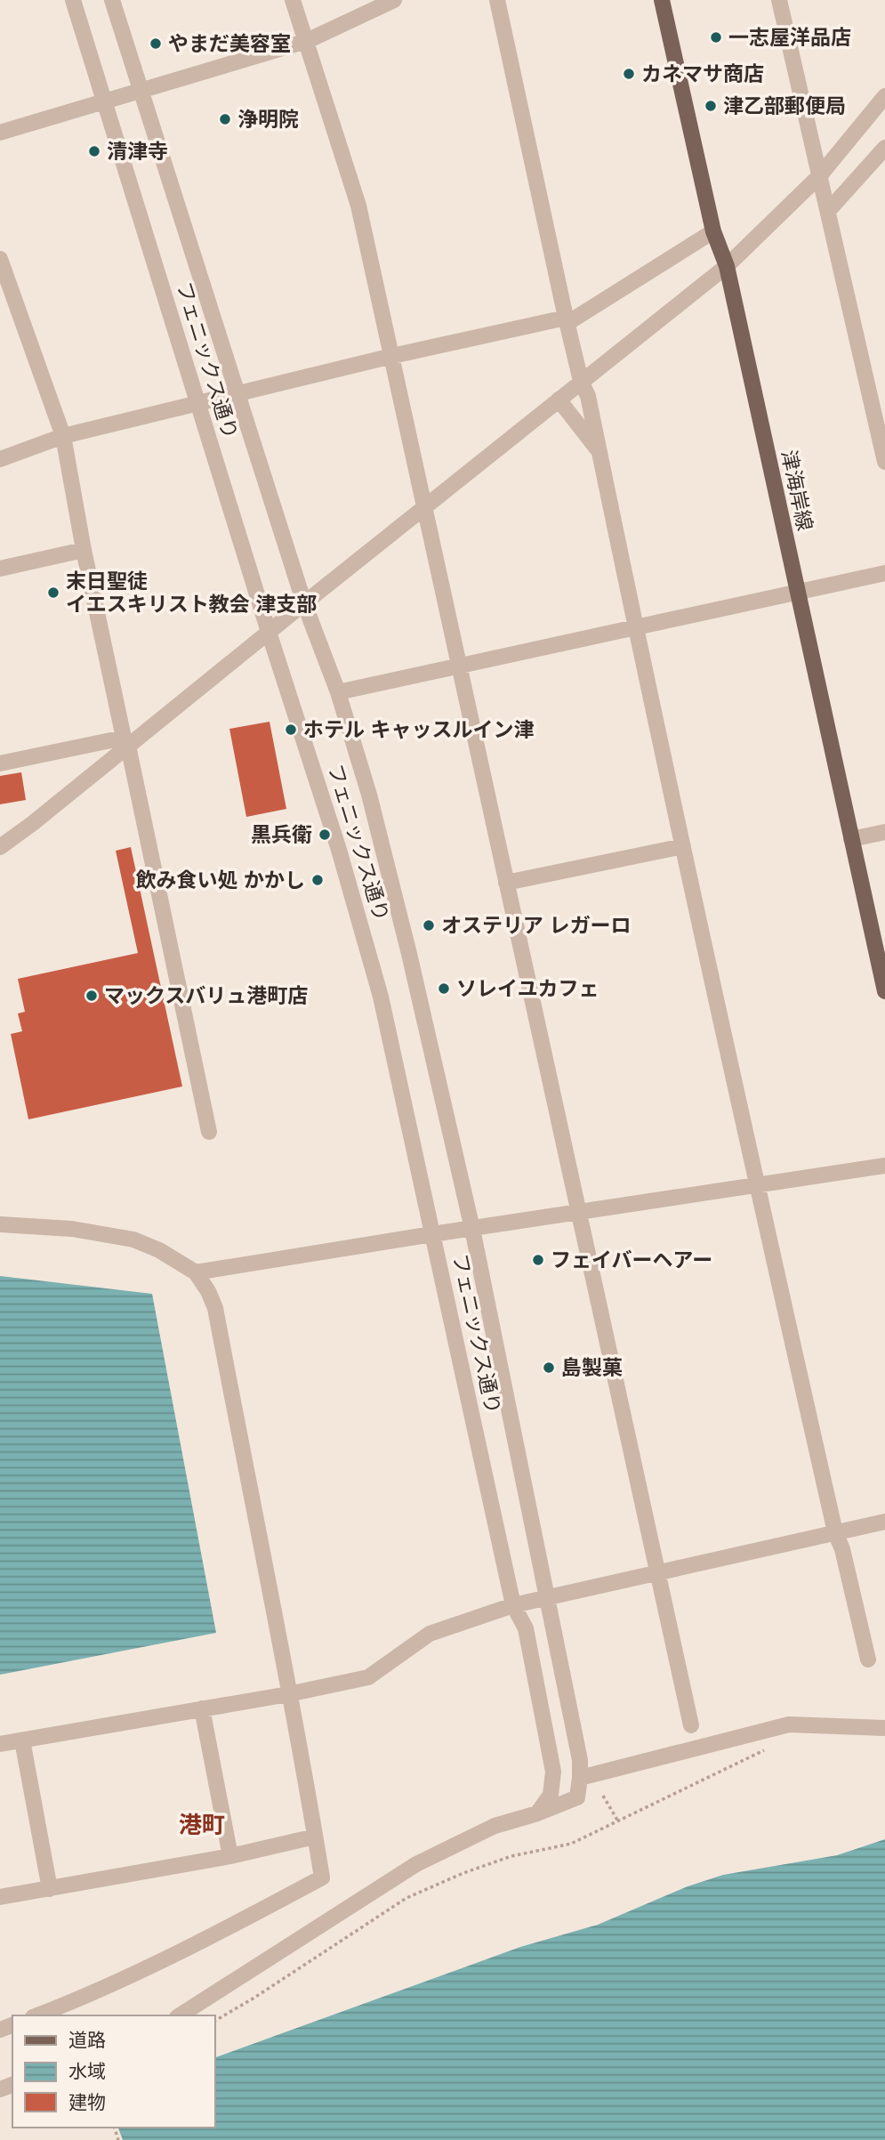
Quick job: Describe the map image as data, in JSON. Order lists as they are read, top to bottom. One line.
{"streets":{"main road":["津海岸線"],"street":["フェニックス通り"]},"districts":["港町"],"places":["一志屋洋品店","やまだ美容室","カネマサ商店","津乙部郵便局","浄明院","清津寺","末日聖徒 イエスキリスト教会 津支部","ホテル キャッスルイン津","黒兵衛","飲み食い処 かかし","オステリア レガーロ","ソレイユカフェ","マックスバリュ港町店","フェイバーヘアー","島製菓"],"legend":["道路","水域","建物"]}
